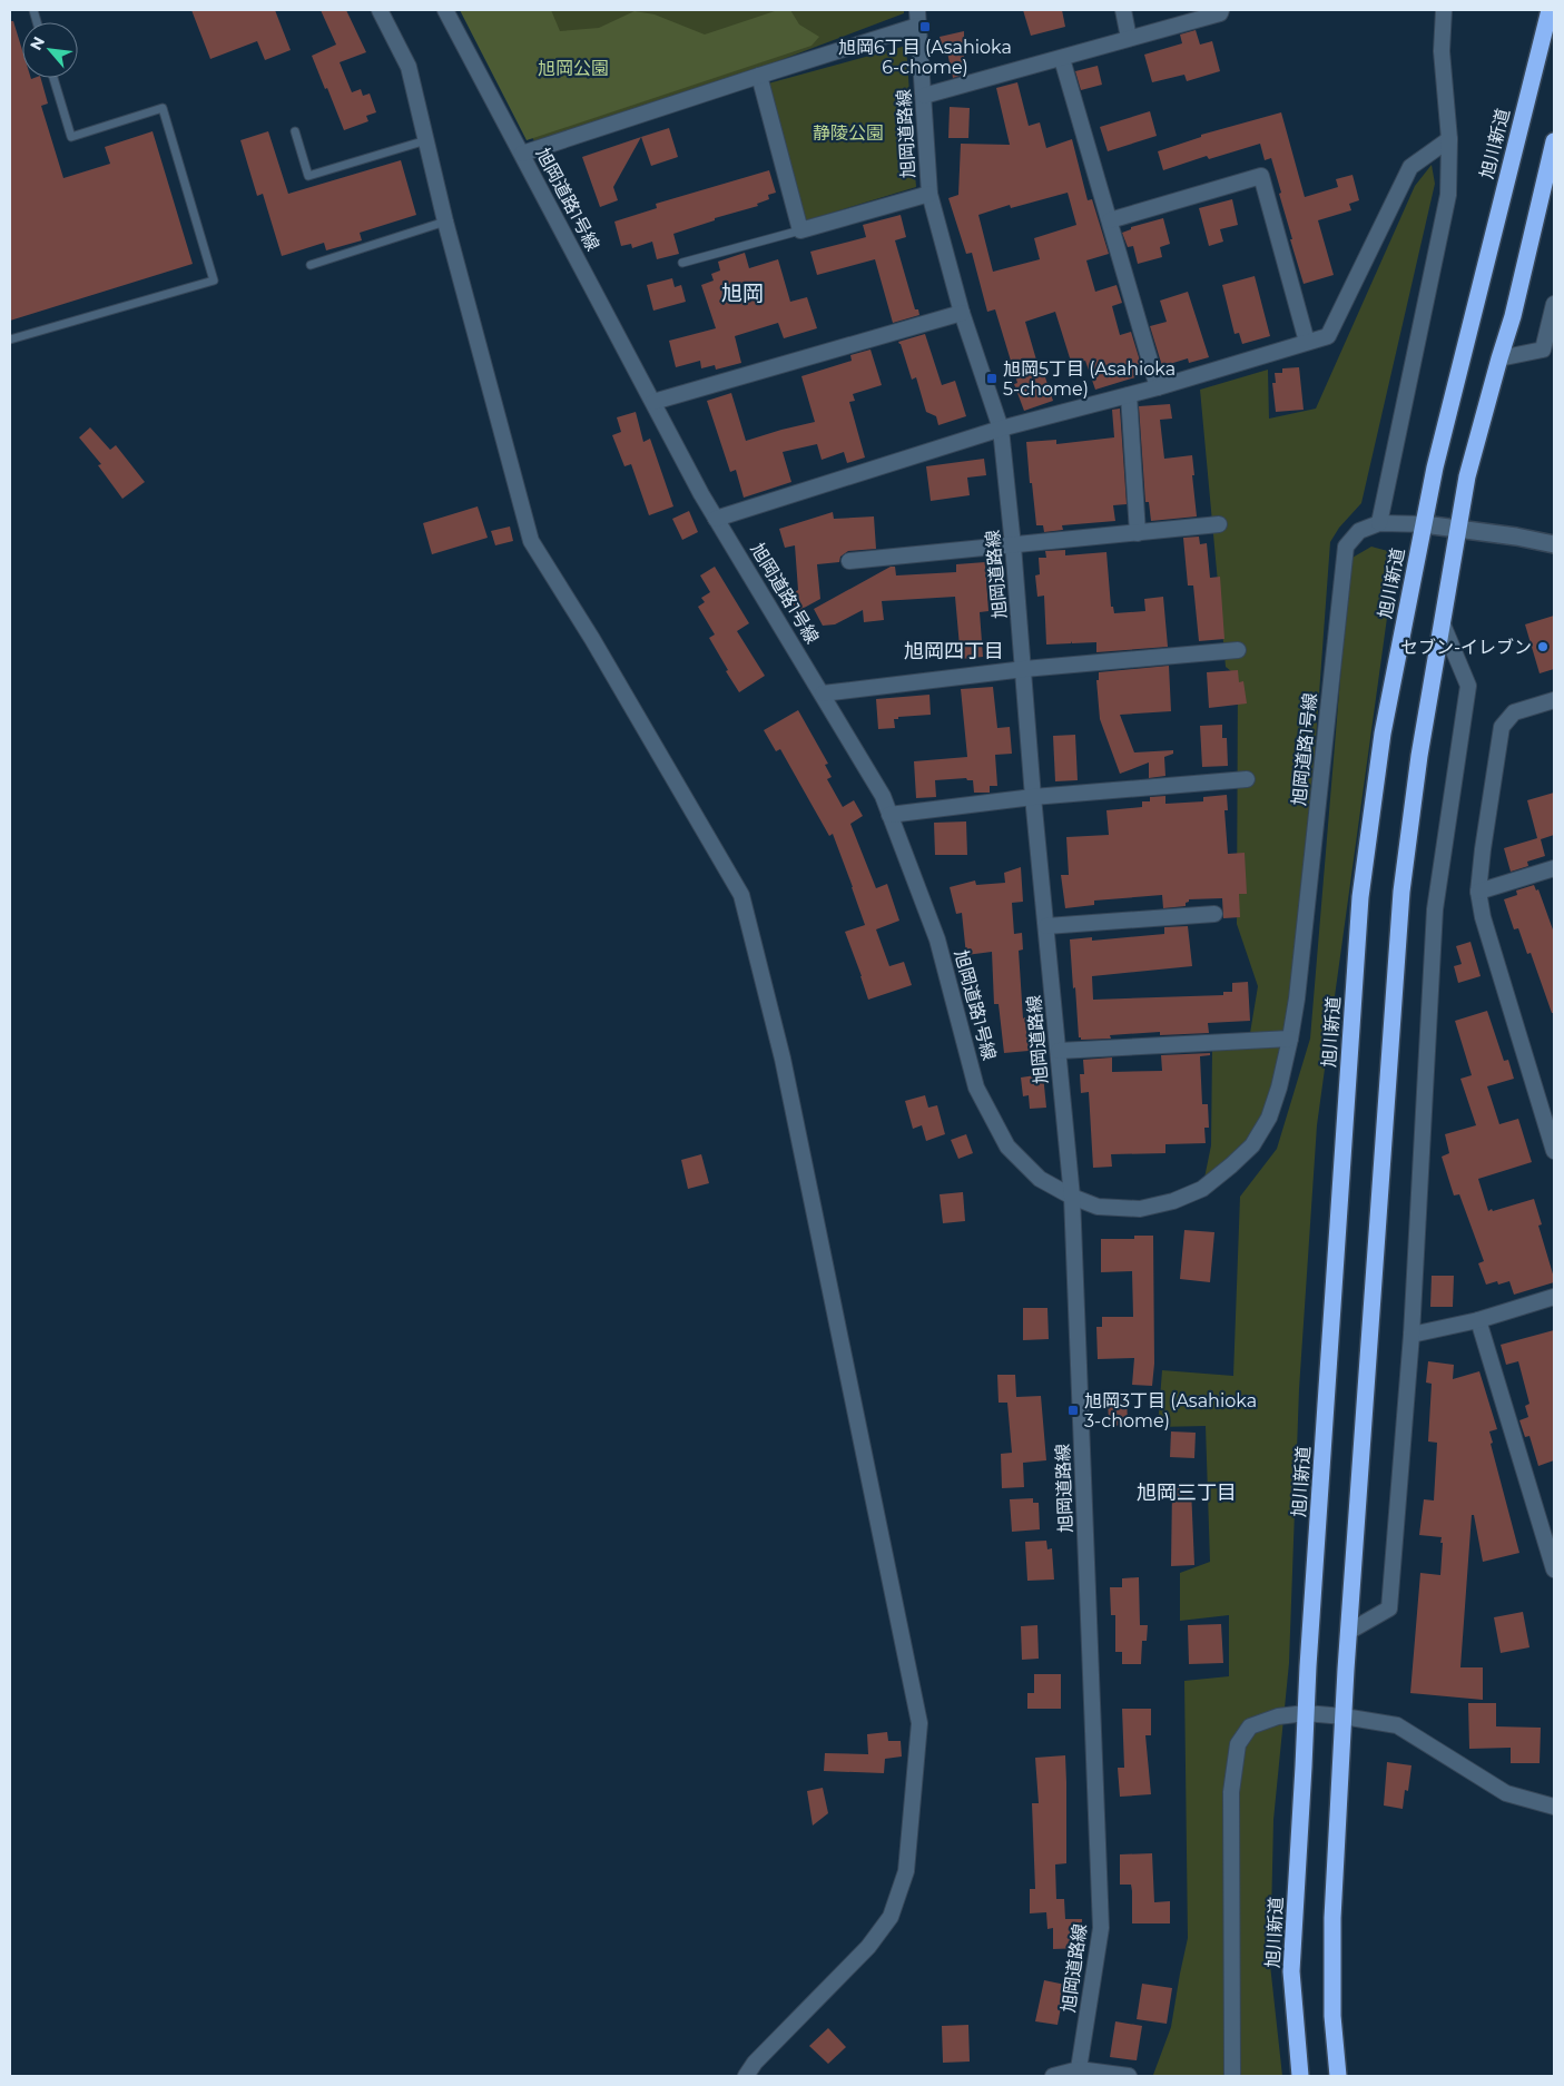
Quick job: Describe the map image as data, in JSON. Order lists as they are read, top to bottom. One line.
{"streets":{"highway":["旭川新道"],"street":["旭岡道路線","旭岡道路1号線"]},"crossings":[["旭岡道路線","旭岡道路1号線"],["旭川新道","旭岡道路1号線"]],"districts":["旭岡","旭岡四丁目","旭岡三丁目"],"parks":["旭岡公園","静陵公園"],"places":{"transit":["旭岡6丁目 (Asahioka 6-chome)","旭岡5丁目 (Asahioka 5-chome)","旭岡3丁目 (Asahioka 3-chome)"],"other":["セブン-イレブン"]},"north":"top left"}
